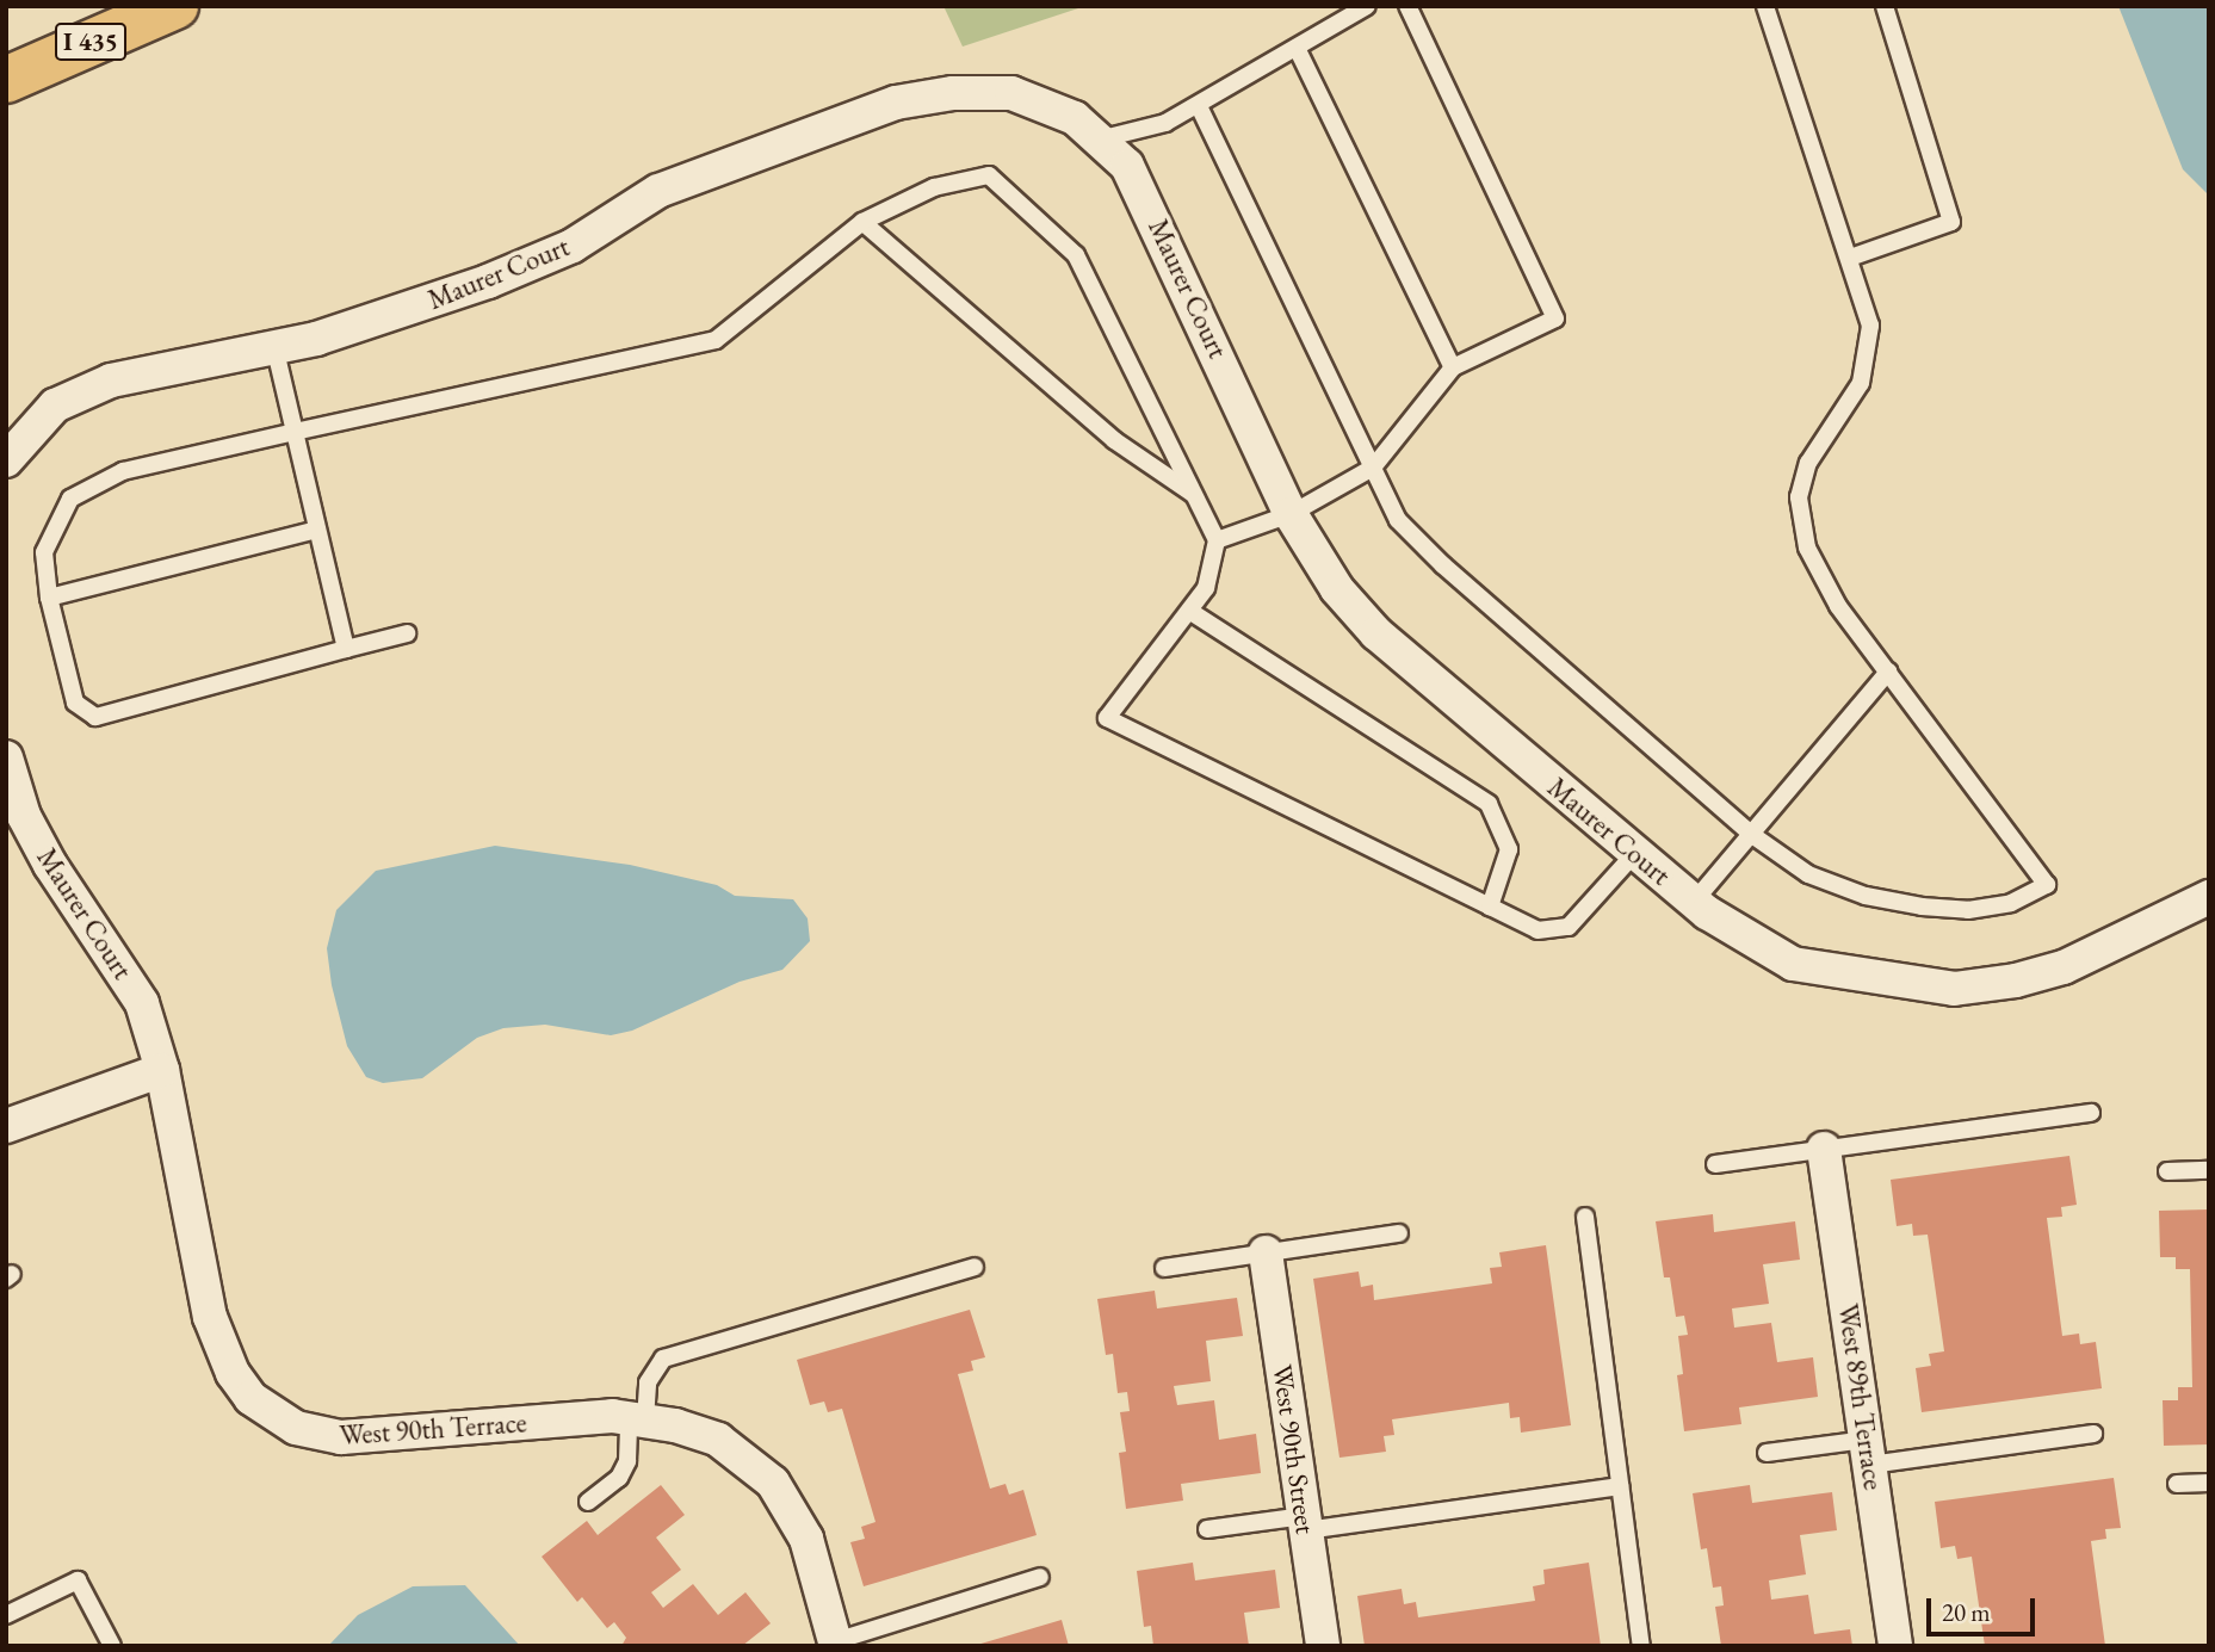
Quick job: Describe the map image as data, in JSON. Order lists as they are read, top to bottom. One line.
{"streets":{"highway":["I 435"],"street":["Maurer Court","West 89th Terrace","West 90th Terrace","West 90th Street"]},"crossings":[["Maurer Court","West 90th Terrace"]],"scale_bar":"20 m"}
